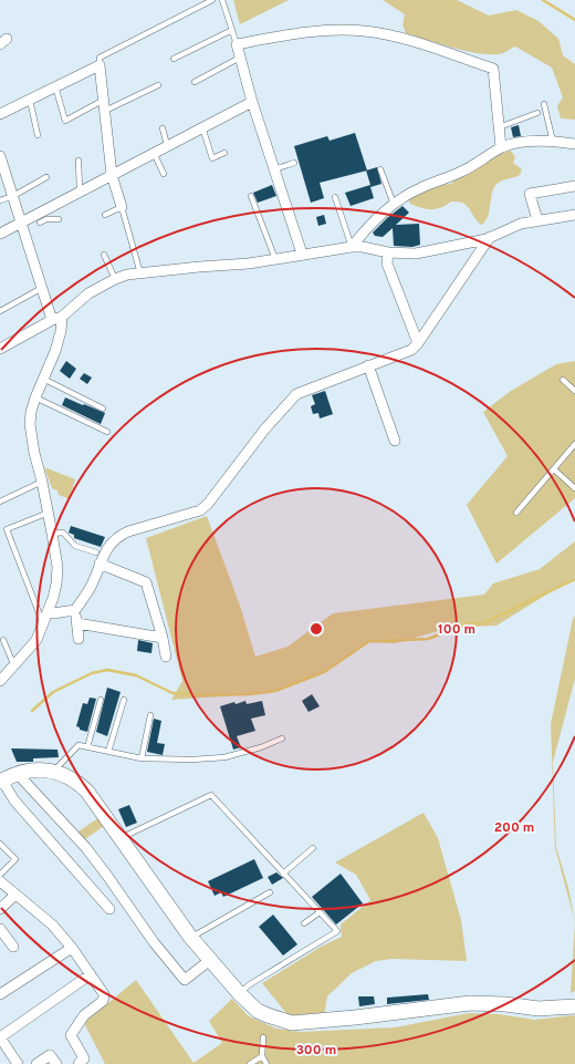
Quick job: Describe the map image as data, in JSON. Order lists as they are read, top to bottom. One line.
{"rings":["100 m","200 m","300 m"]}
